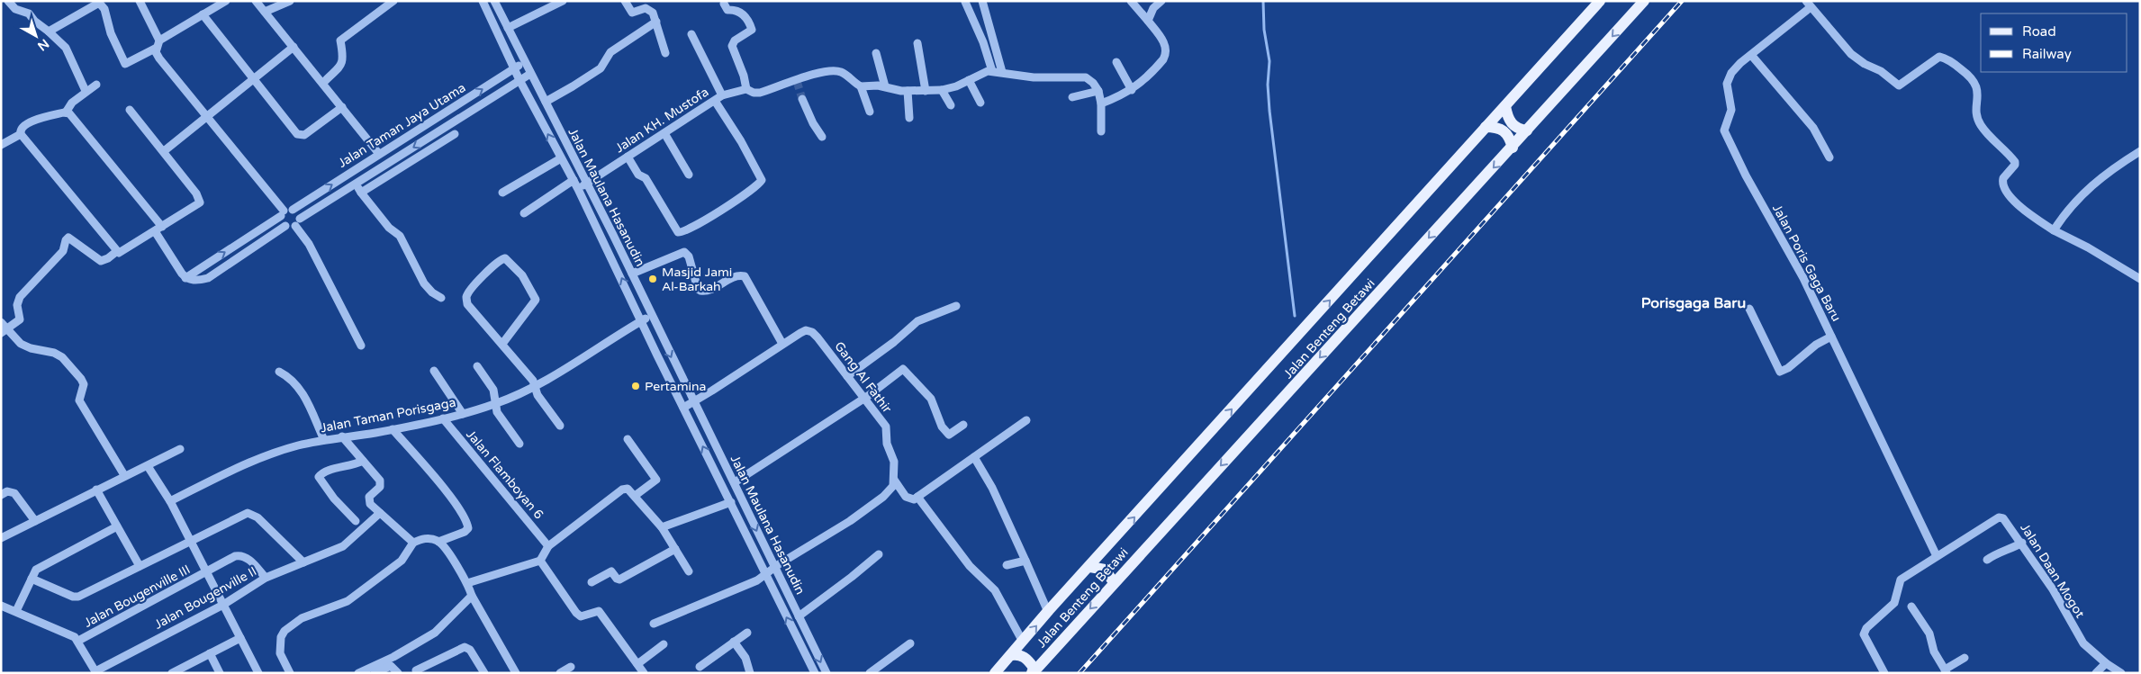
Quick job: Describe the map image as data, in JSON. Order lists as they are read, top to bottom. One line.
{"streets":{"main road":["Jalan Benteng Betawi"],"street":["Jalan KH. Mustofa","Jalan Taman Jaya Utama","Jalan Maulana Hasanudin","Jalan Poris Gaga Baru","Gang Al Fathir","Jalan Taman Porisgaga","Jalan Flamboyan 6","Jalan Daan Mogot","Jalan Bougenville III","Jalan Bougenville II"]},"crossings":[["Jalan KH. Mustofa","Jalan Maulana Hasanudin"],["Jalan Taman Jaya Utama","Jalan Maulana Hasanudin"],["Jalan Maulana Hasanudin","Gang Al Fathir"],["Jalan Maulana Hasanudin","Jalan Taman Porisgaga"],["Jalan Poris Gaga Baru","Jalan Daan Mogot"],["Jalan Taman Porisgaga","Jalan Flamboyan 6"],["Jalan Bougenville III","Jalan Bougenville II"]],"districts":["Porisgaga Baru"],"places":["Masjid Jami Al-Barkah","Pertamina"],"legend":["Road","Railway"],"north":"bottom right"}
